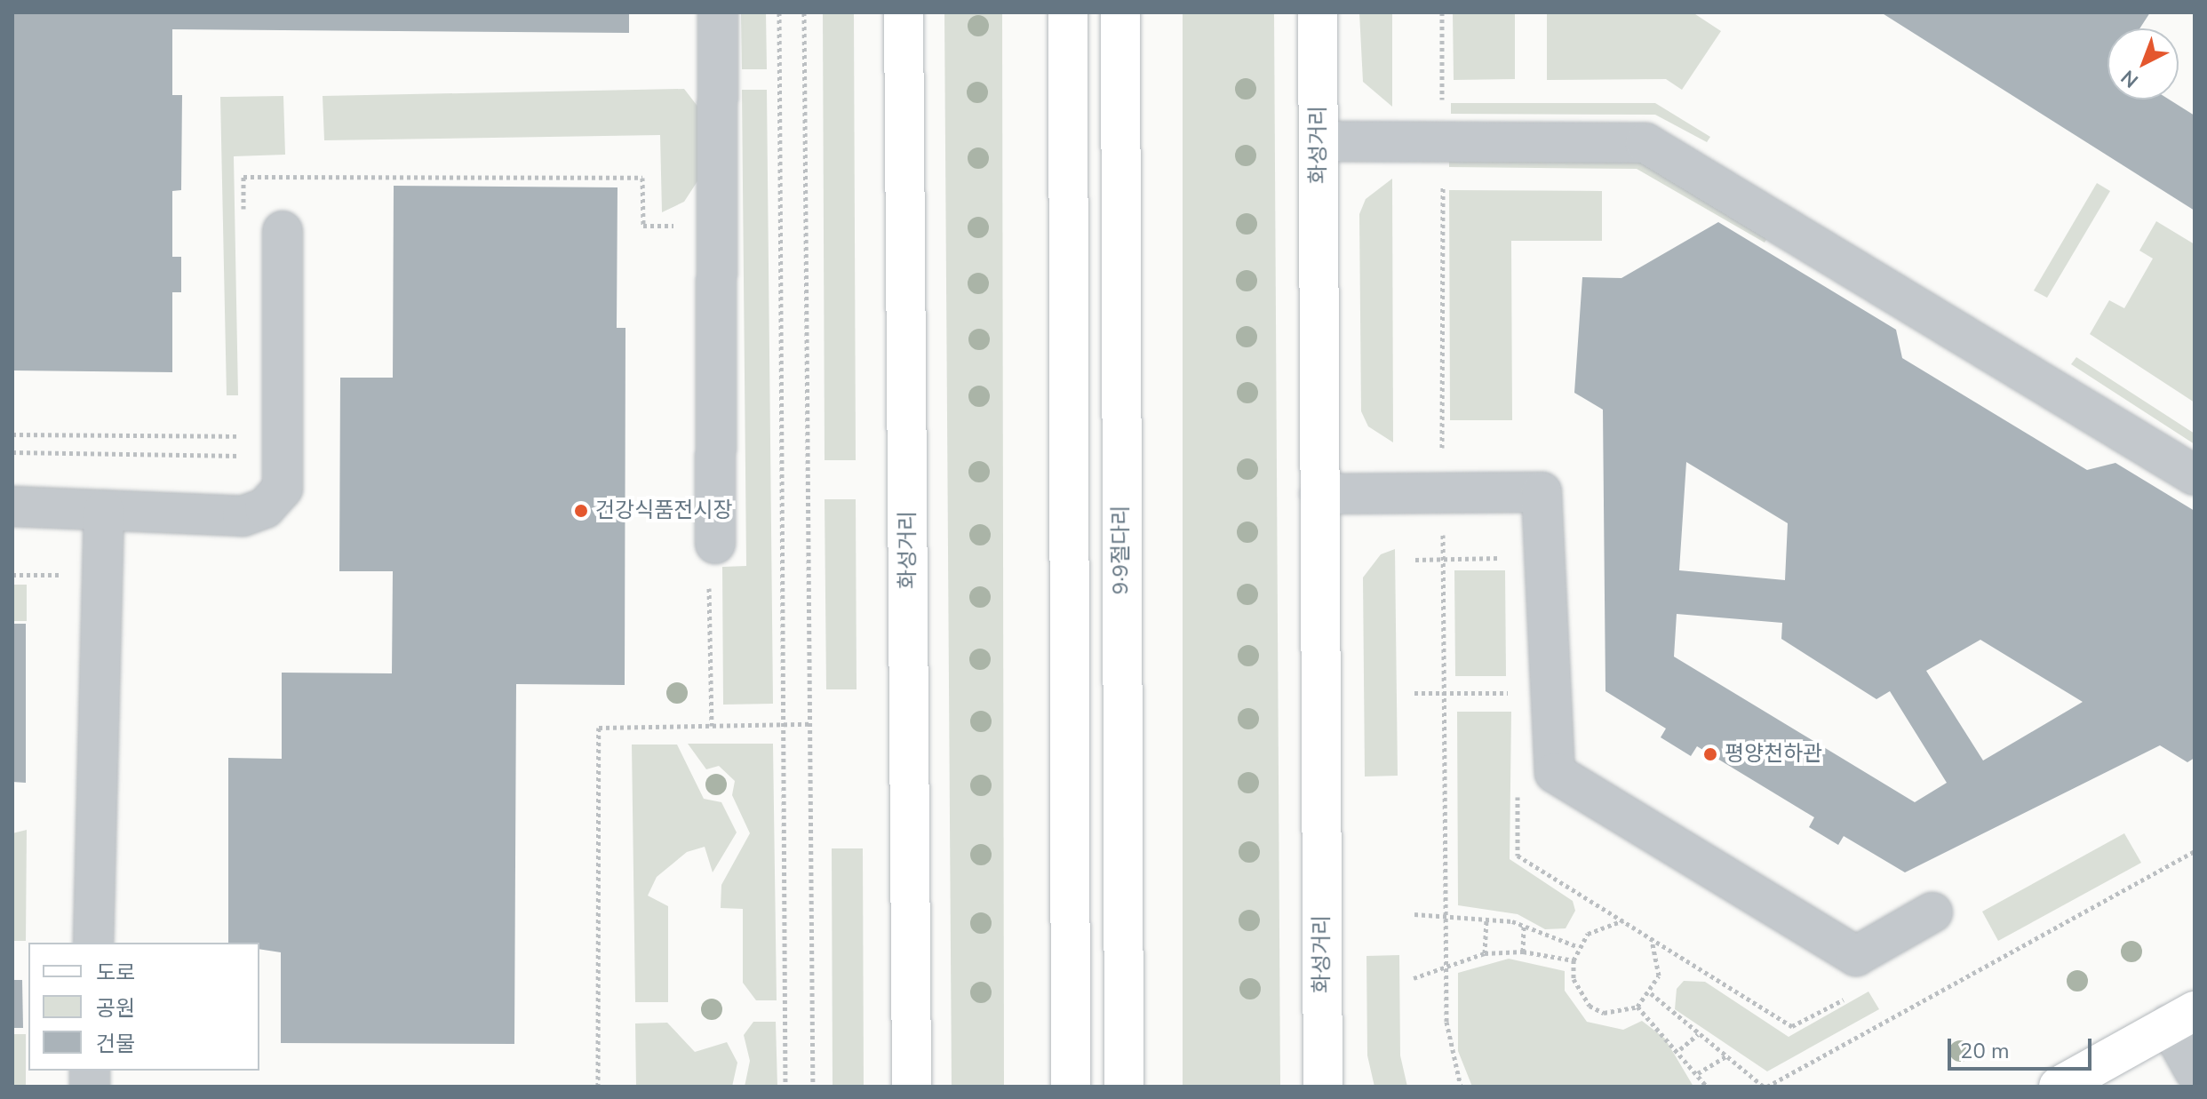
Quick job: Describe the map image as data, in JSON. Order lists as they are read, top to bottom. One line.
{"streets":{"main road":["화성거리","9·9절다리"]},"places":["건강식품전시장","평양천하관"],"legend":["도로","공원","건물"],"scale_bar":"20 m","north":"bottom left"}
